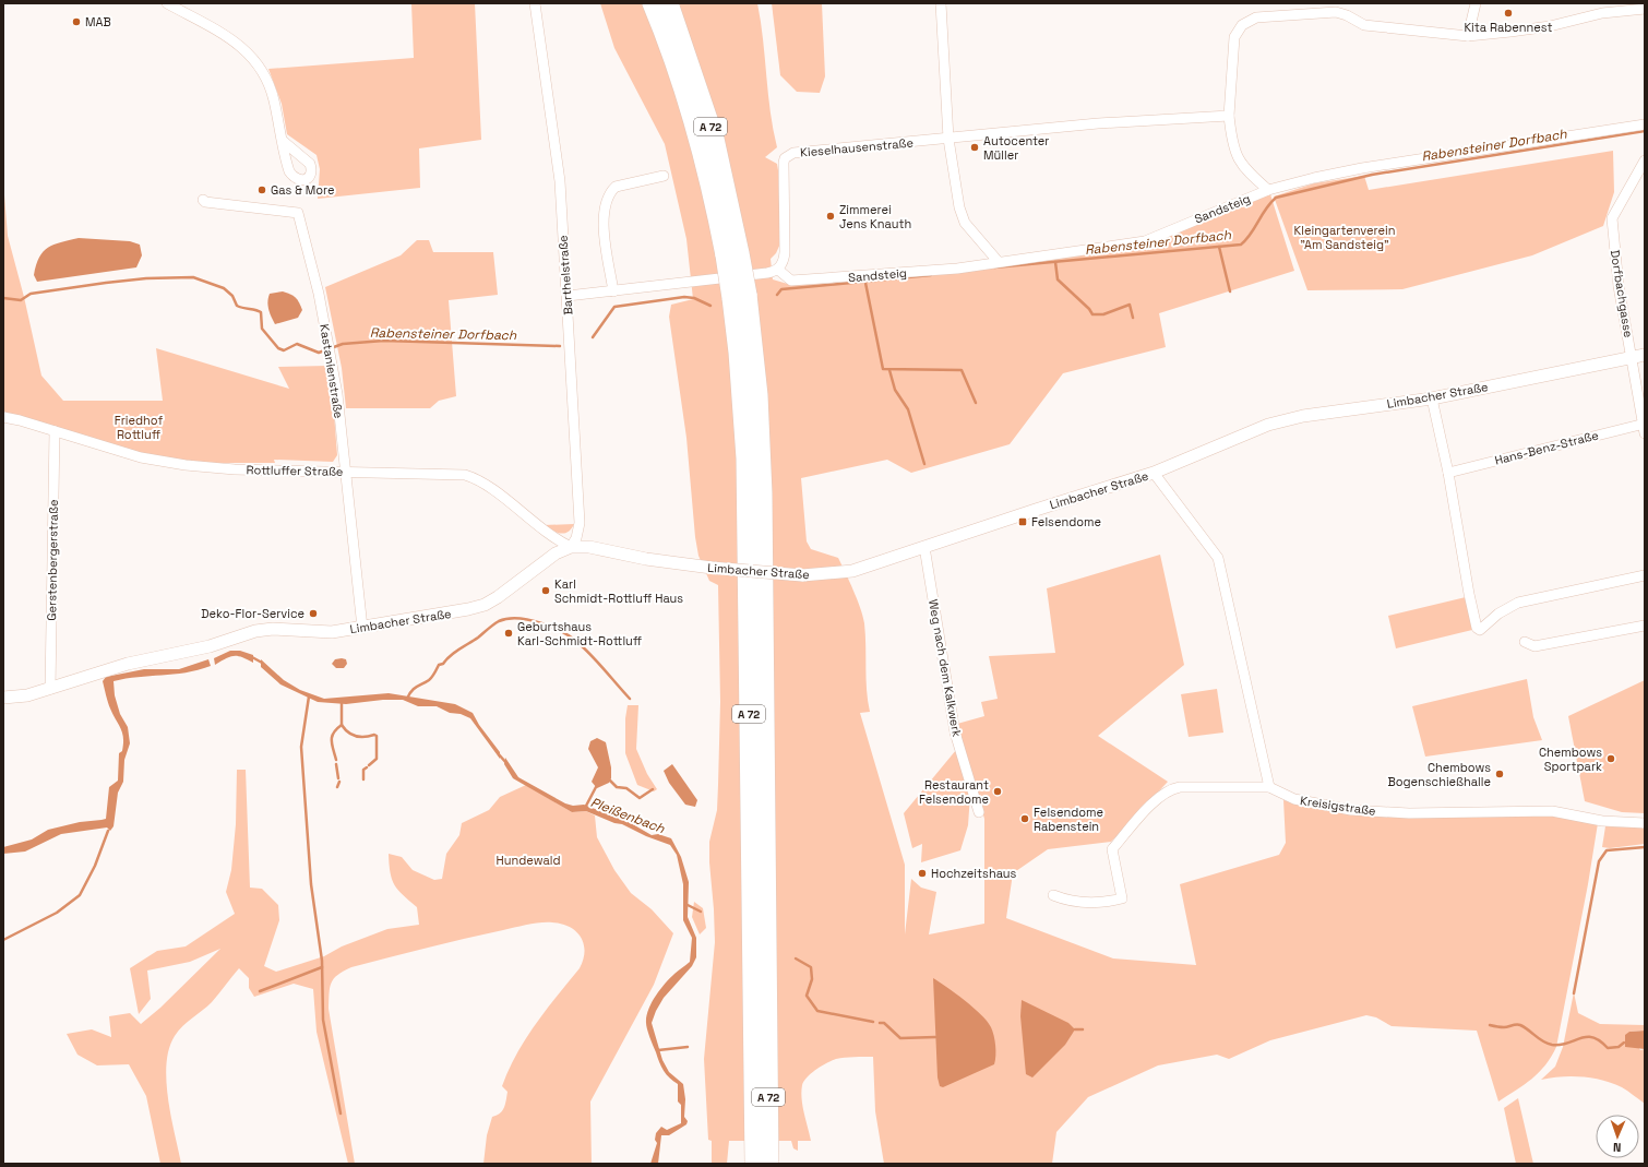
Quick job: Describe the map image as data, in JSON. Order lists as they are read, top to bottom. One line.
{"streets":{"highway":["A 72"],"street":["Kieselhausenstraße","Sandsteig","Barthelstraße","Dorfbachgasse","Kastanienstraße","Limbacher Straße","Hans-Benz-Straße","Rottluffer Straße","Gerstenbergerstraße","Weg nach dem Kalkwerk","Kreisigstraße"]},"crossings":[["Kieselhausenstraße","Sandsteig"],["Barthelstraße","Limbacher Straße"],["Barthelstraße","Rottluffer Straße"],["Dorfbachgasse","Limbacher Straße"],["Dorfbachgasse","Hans-Benz-Straße"],["Kastanienstraße","Limbacher Straße"],["Kastanienstraße","Rottluffer Straße"],["Limbacher Straße","Rottluffer Straße"],["Limbacher Straße","Gerstenbergerstraße"],["Limbacher Straße","Weg nach dem Kalkwerk"],["Rottluffer Straße","Gerstenbergerstraße"]],"water":["Rabensteiner Dorfbach","Pleißenbach"],"parks":["Kleingartenverein \"Am Sandsteig\"","Friedhof Rottluff","Hundewald"],"places":{"other":["Kita Rabennest","MAB","Autocenter Müller","Gas & More","Zimmerei Jens Knauth","Karl Schmidt-Rottluff Haus","Deko-Flor-Service","Geburtshaus Karl-Schmidt-Rottluff","Chembows Sportpark","Chembows Bogenschießhalle","Restaurant Felsendome","Felsendome Rabenstein","Hochzeitshaus"],"transit":["Felsendome"]},"north":"bottom"}
